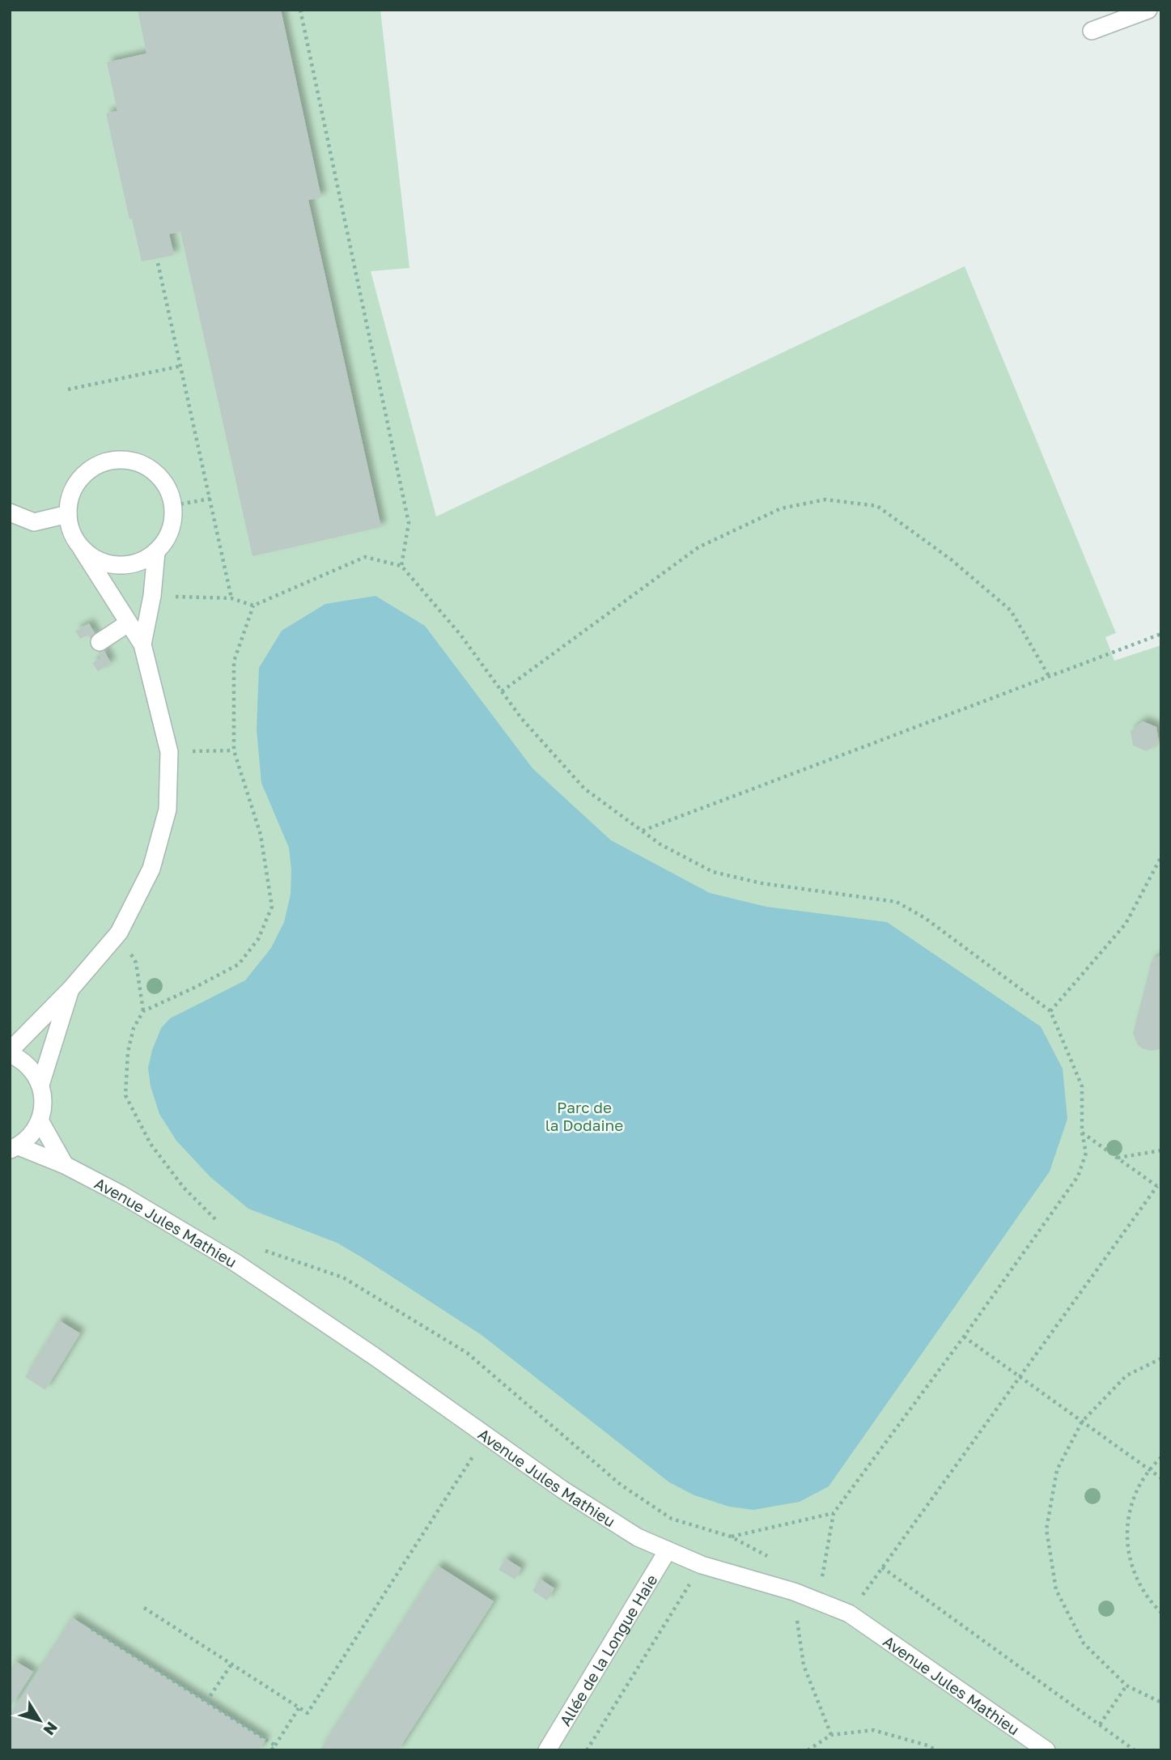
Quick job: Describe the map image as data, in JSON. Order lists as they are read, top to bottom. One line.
{"streets":{"street":["Avenue Jules Mathieu","Allée de la Longue Haie"]},"crossings":[["Avenue Jules Mathieu","Allée de la Longue Haie"]],"parks":["Parc de la Dodaine"],"north":"bottom right"}
